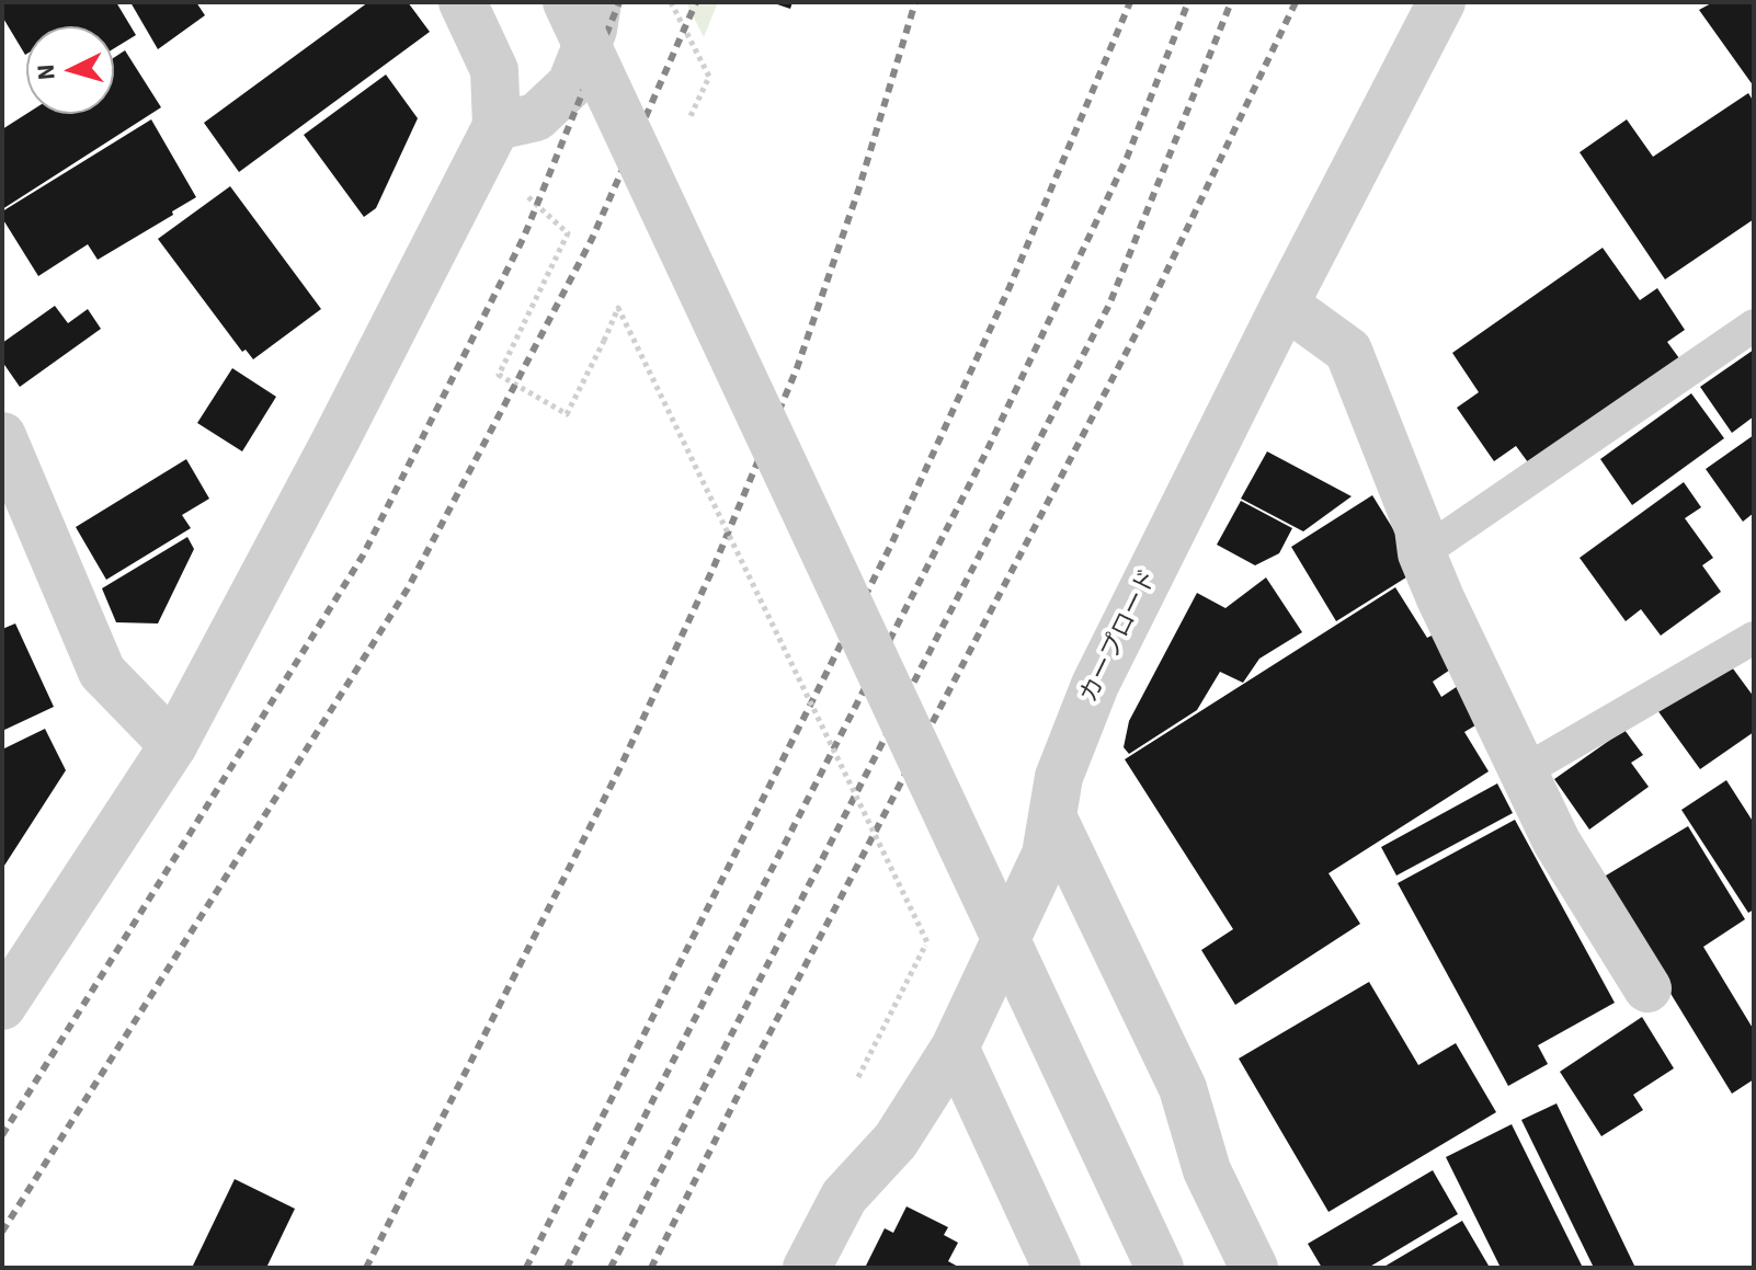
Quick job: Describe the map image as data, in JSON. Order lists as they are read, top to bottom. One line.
{"streets":{"street":["カープロード"]},"north":"left"}
